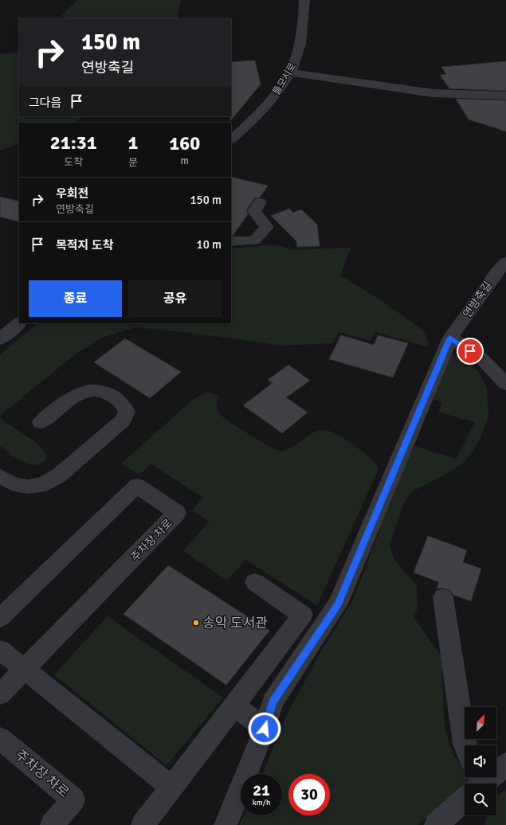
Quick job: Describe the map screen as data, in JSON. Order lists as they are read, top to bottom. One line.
{"streets":{"street":["틀모시로","연방축길","주차장 차로"]},"places":["송악 도서관"],"north":"top right","page":{"turn":["150 m","연방축길"],"then":"그다음","eta":["21:31","도착","1","분","160","m"],"list":[{"name":"우회전","note":"연방축길","value":"150 m"},{"name":"목적지 도착","value":"10 m"}],"buttons":["종료","공유"],"speed":"21 km/h","limit":"30"}}
